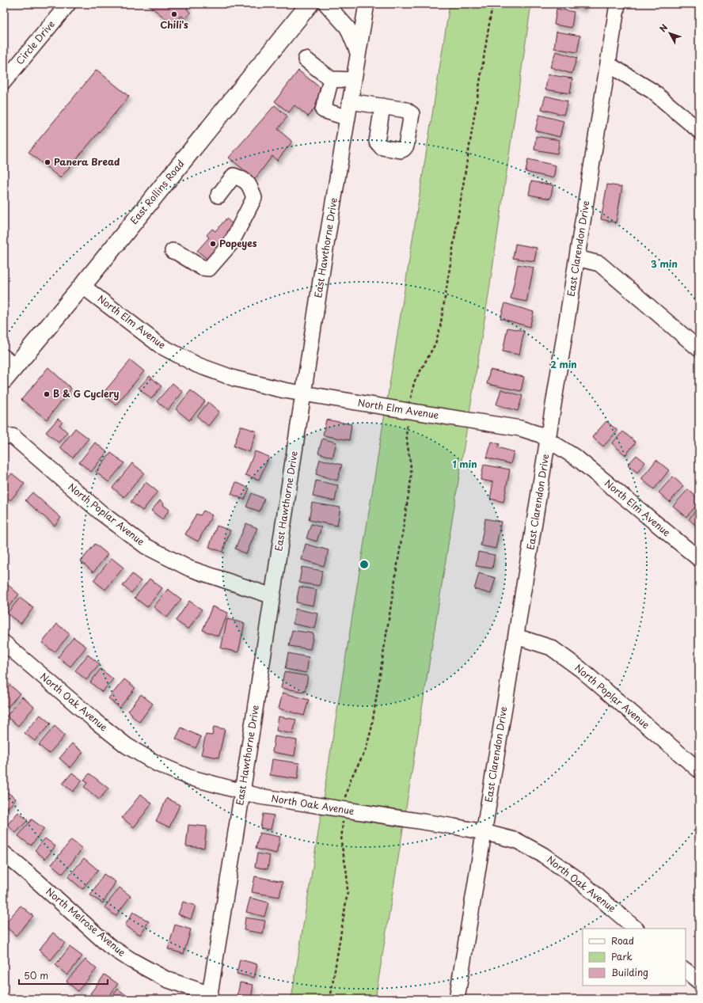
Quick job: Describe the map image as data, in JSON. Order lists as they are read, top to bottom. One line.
{"streets":{"main road":["East Rollins Road"],"street":["Circle Drive","East Hawthorne Drive","East Clarendon Drive","North Elm Avenue","North Poplar Avenue","North Oak Avenue","North Melrose Avenue"]},"crossings":[["East Rollins Road","North Elm Avenue"],["East Hawthorne Drive","North Elm Avenue"],["East Hawthorne Drive","North Poplar Avenue"],["East Hawthorne Drive","North Oak Avenue"],["East Hawthorne Drive","North Melrose Avenue"],["East Clarendon Drive","North Elm Avenue"],["East Clarendon Drive","North Poplar Avenue"],["East Clarendon Drive","North Oak Avenue"]],"places":["Chili's","Panera Bread","Popeyes","B & G Cyclery"],"legend":["Road","Park","Building"],"scale_bar":"50 m","north":"top left","rings":["3 min","2 min","1 min"]}
